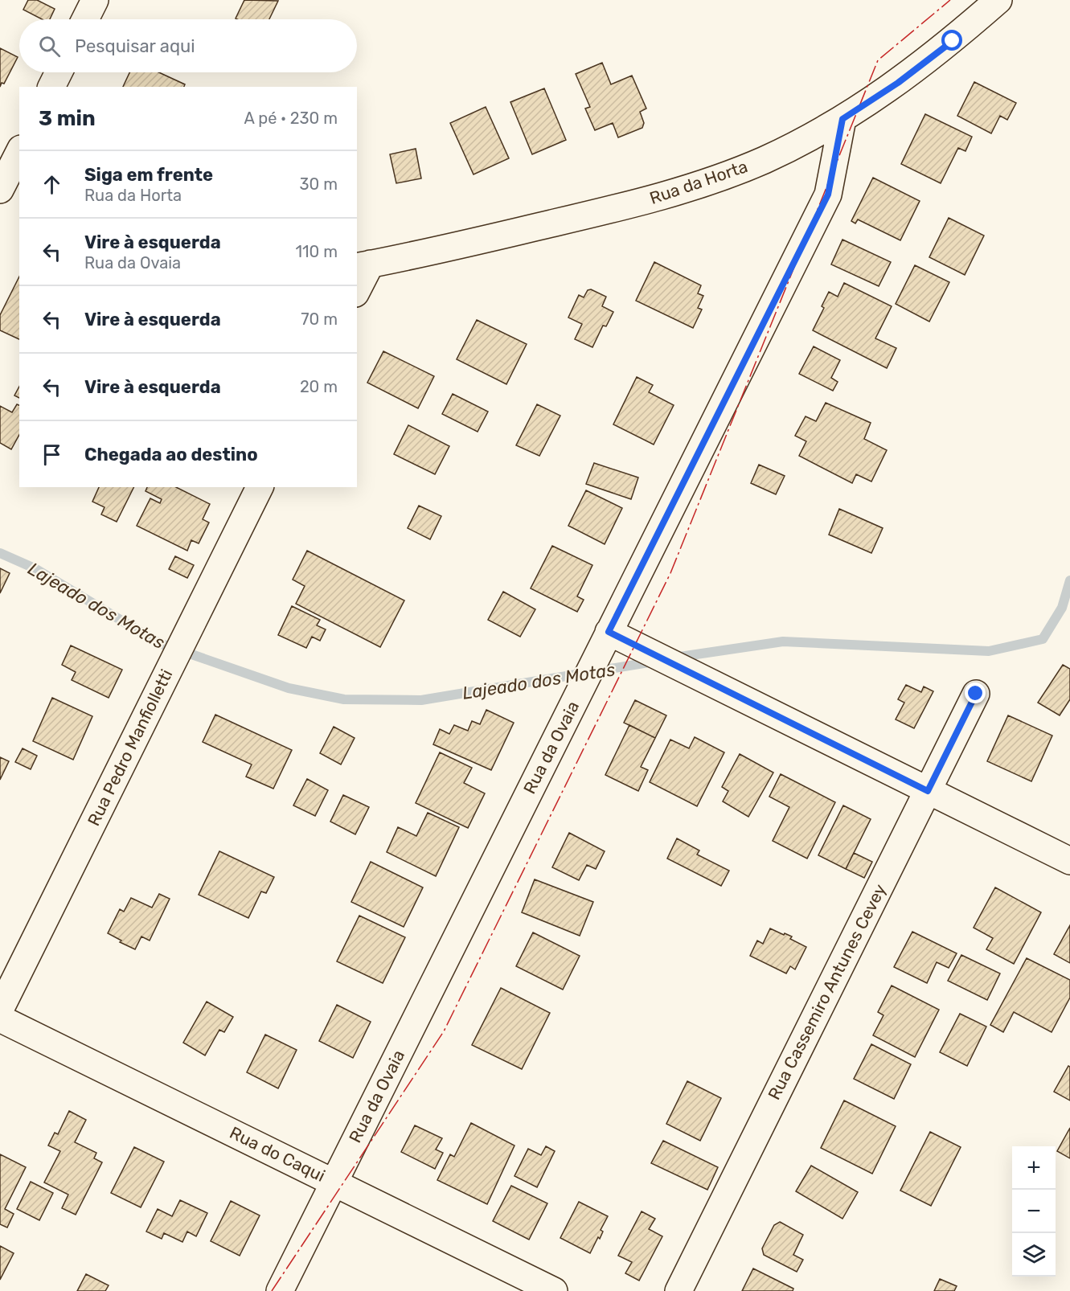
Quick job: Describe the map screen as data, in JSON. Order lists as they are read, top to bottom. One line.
{"streets":{"street":["Rua da Horta","Rua Pedro Manfiolletti","Rua da Ovaia","Rua Cassemiro Antunes Cevey","Rua do Caqui"]},"crossings":[["Rua da Horta","Rua da Ovaia"],["Rua da Ovaia","Rua do Caqui"]],"water":["Lajeado dos Motas"],"page":{"search":"Pesquisar aqui","heading":["3 min","A pé · 230 m"],"list":[["Siga em frente","Rua da Horta","30 m"],["Vire à esquerda","Rua da Ovaia","110 m"],["Vire à esquerda","70 m"],["Vire à esquerda","20 m"],"Chegada ao destino"],"map_buttons":["+","−"]}}
